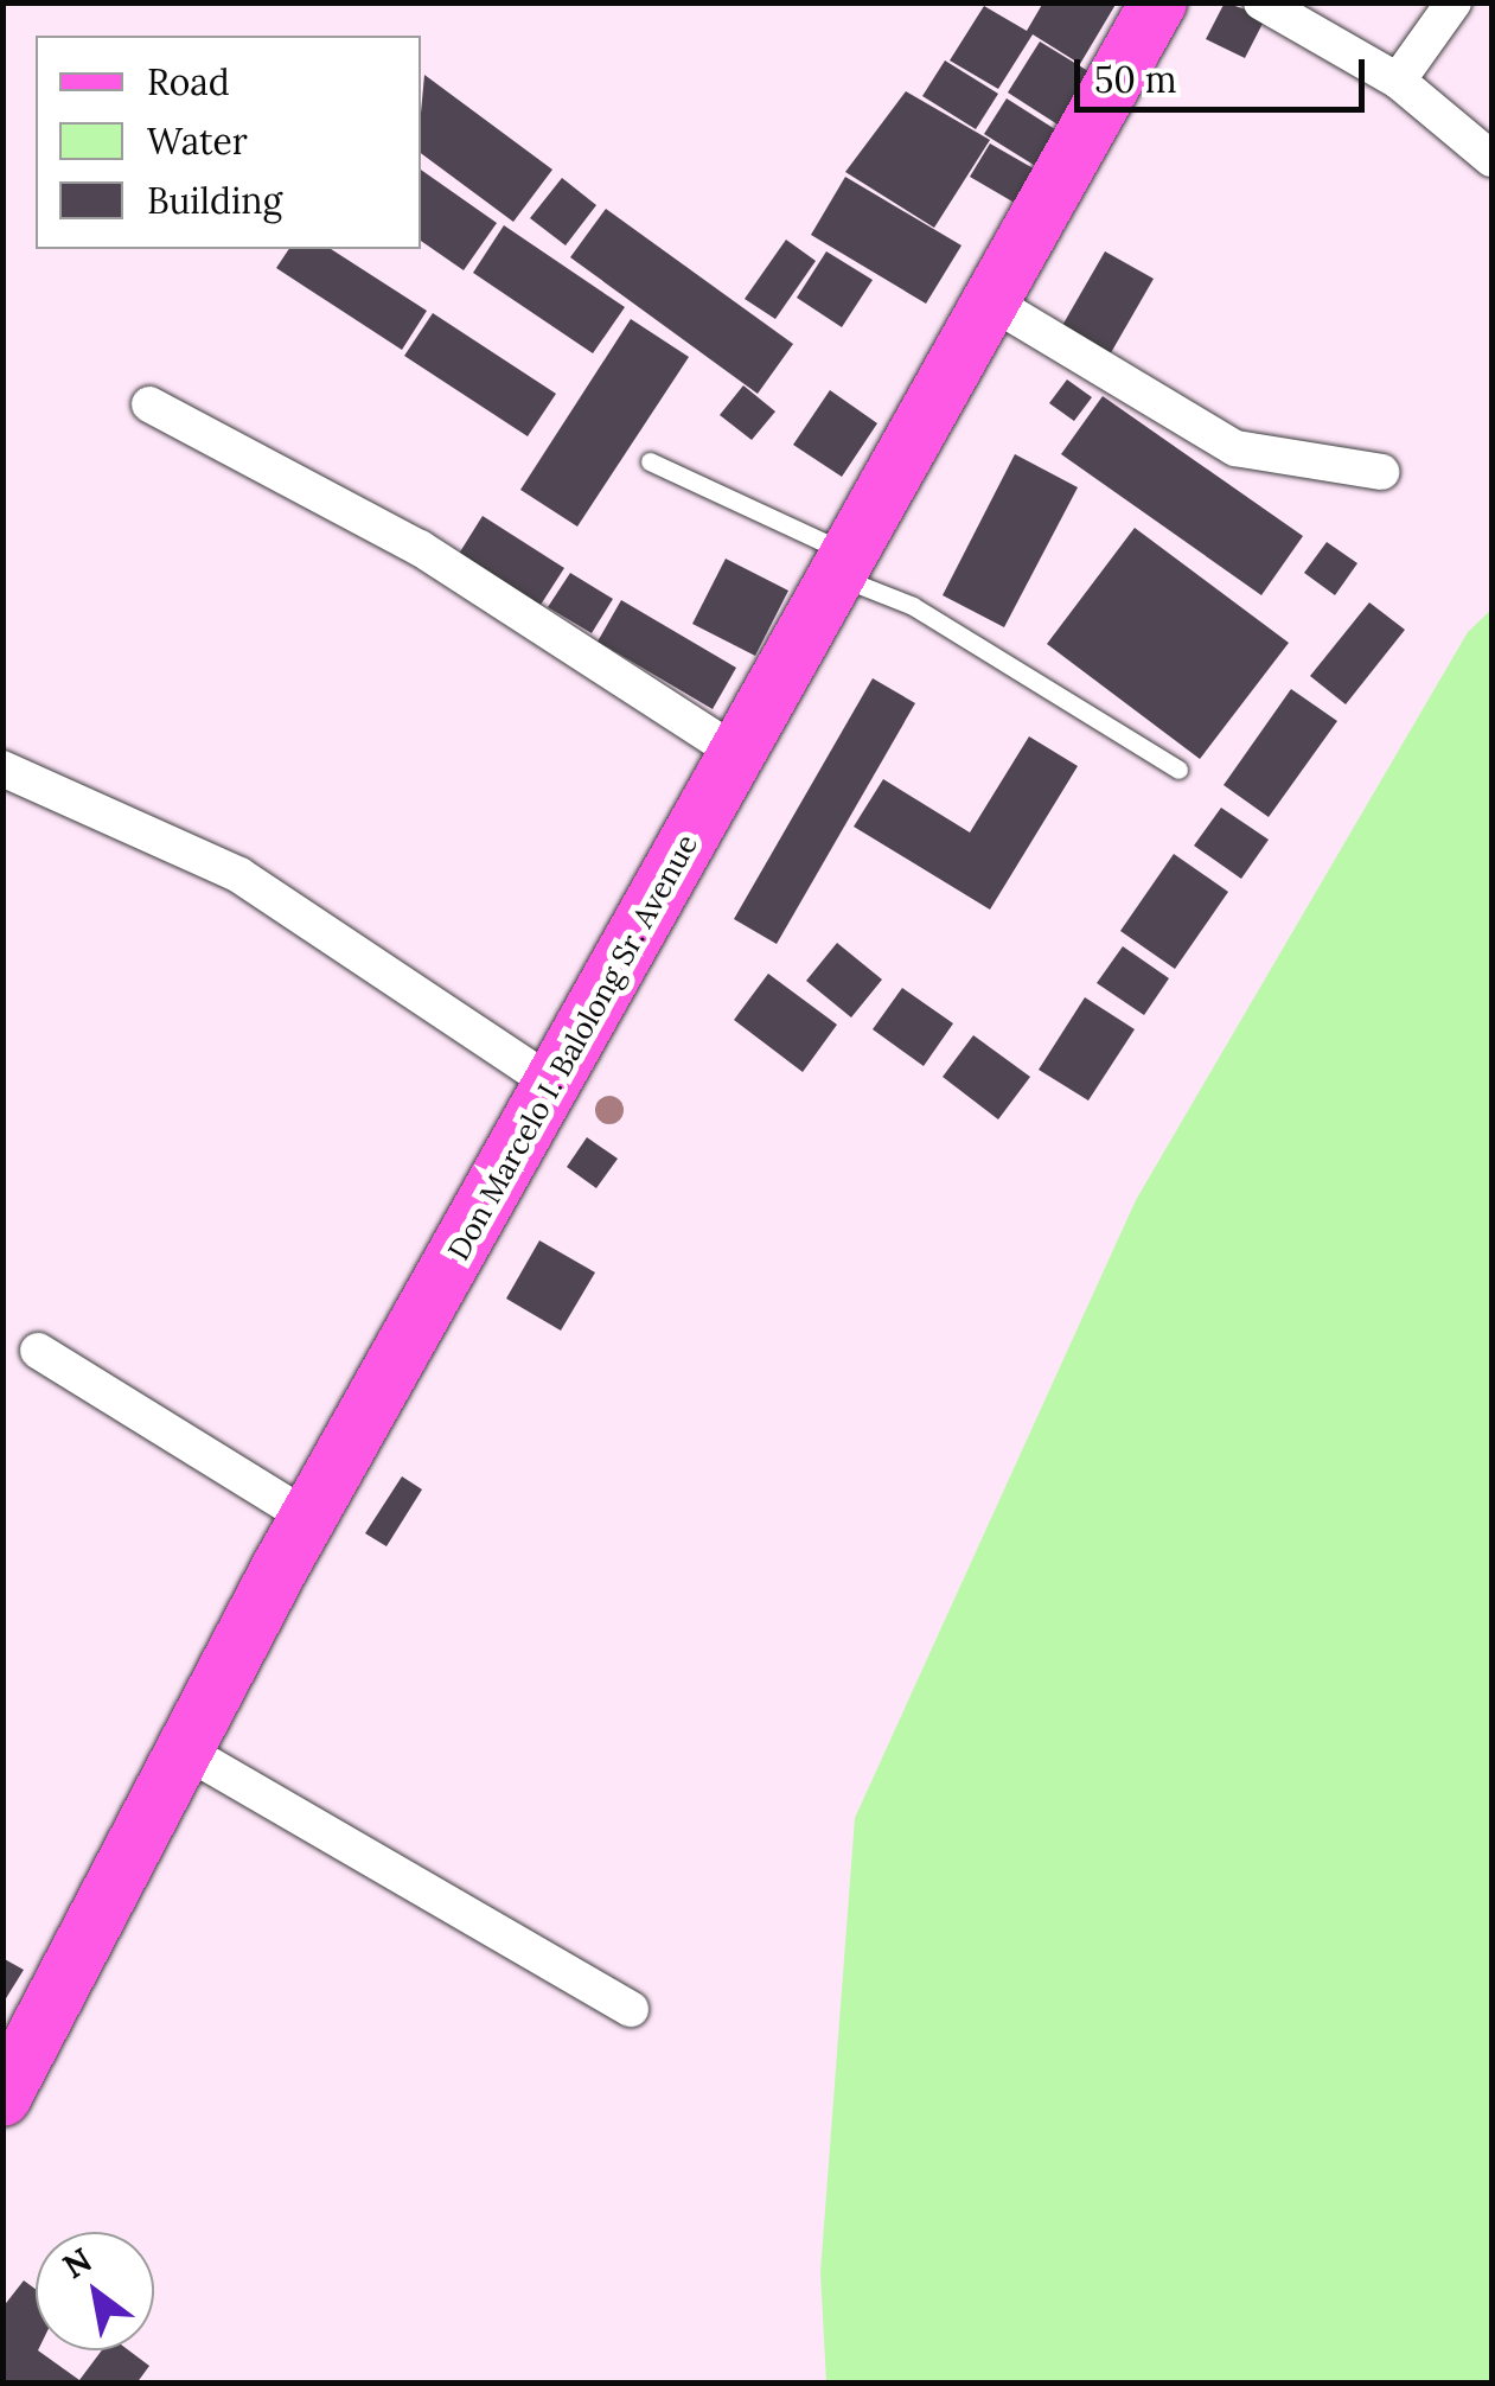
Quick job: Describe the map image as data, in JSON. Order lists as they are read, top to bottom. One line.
{"streets":{"main road":["Don Marcelo I. Balolong Sr. Avenue"]},"legend":["Road","Water","Building"],"scale_bar":"50 m","north":"top left"}
